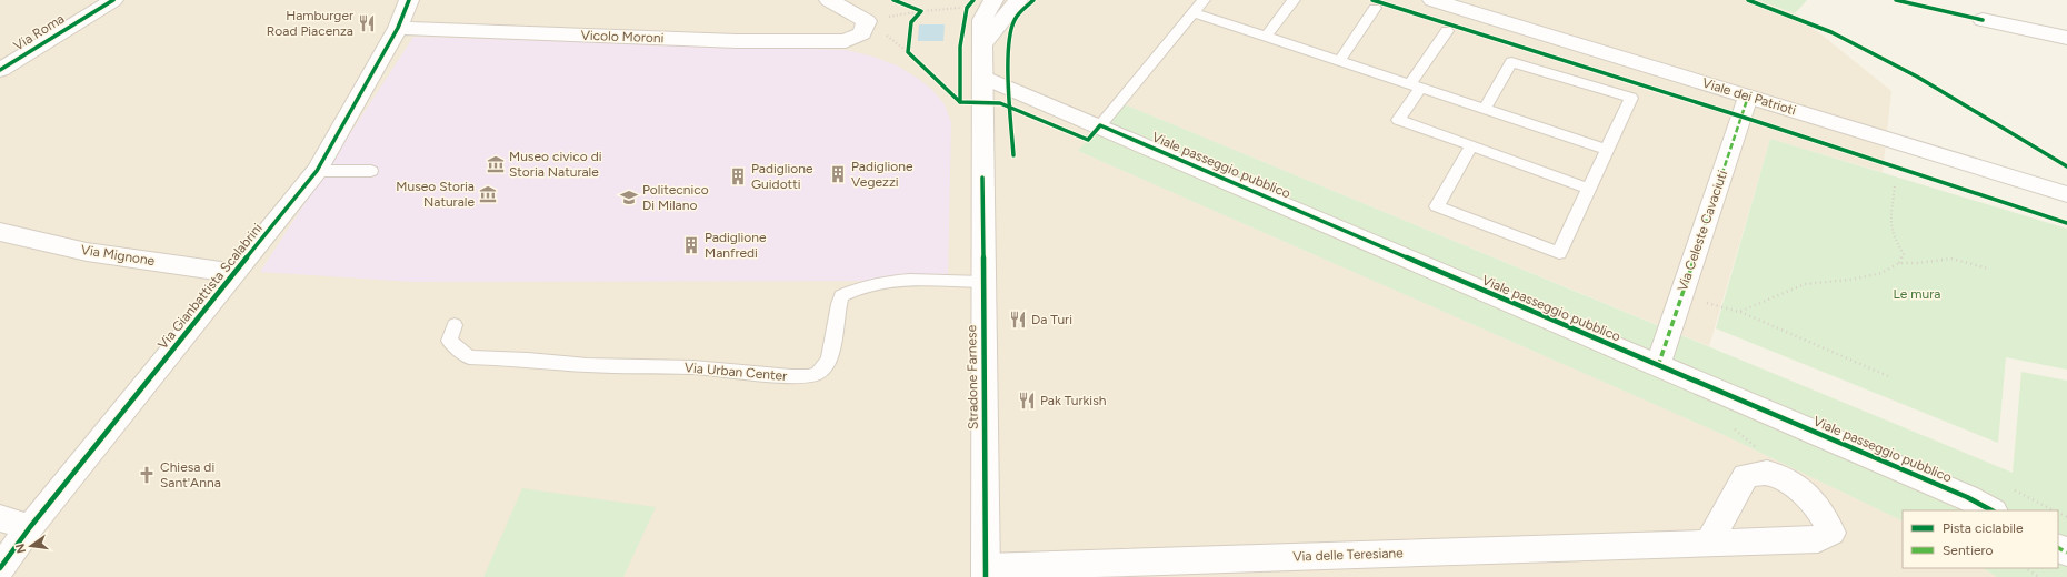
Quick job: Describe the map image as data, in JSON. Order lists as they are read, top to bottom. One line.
{"streets":{"street":["Via Roma","Vicolo Moroni","Viale dei Patrioti","Viale passeggio pubblico","Via Celeste Cavaciuti","Via Mignone","Via Gianbattista Scalabrini","Stradone Farnese","Via delle Teresiane"],"lane":["Via Urban Center"]},"crossings":[["Vicolo Moroni","Via Gianbattista Scalabrini"],["Viale dei Patrioti","Via Celeste Cavaciuti"],["Viale passeggio pubblico","Via Celeste Cavaciuti"],["Viale passeggio pubblico","Stradone Farnese"],["Via Mignone","Via Gianbattista Scalabrini"],["Via Urban Center","Stradone Farnese"],["Stradone Farnese","Via delle Teresiane"]],"parks":["Le mura"],"places":{"restaurant":["Hamburger Road Piacenza","Da Turi","Pak Turkish"],"museum":["Museo civico di Storia Naturale","Museo Storia Naturale"],"building":["Padiglione Vegezzi","Padiglione Guidotti","Padiglione Manfredi"],"school or university":["Politecnico Di Milano"],"church":["Chiesa di Sant'Anna"]},"legend":["Pista ciclabile","Sentiero"],"north":"left"}
